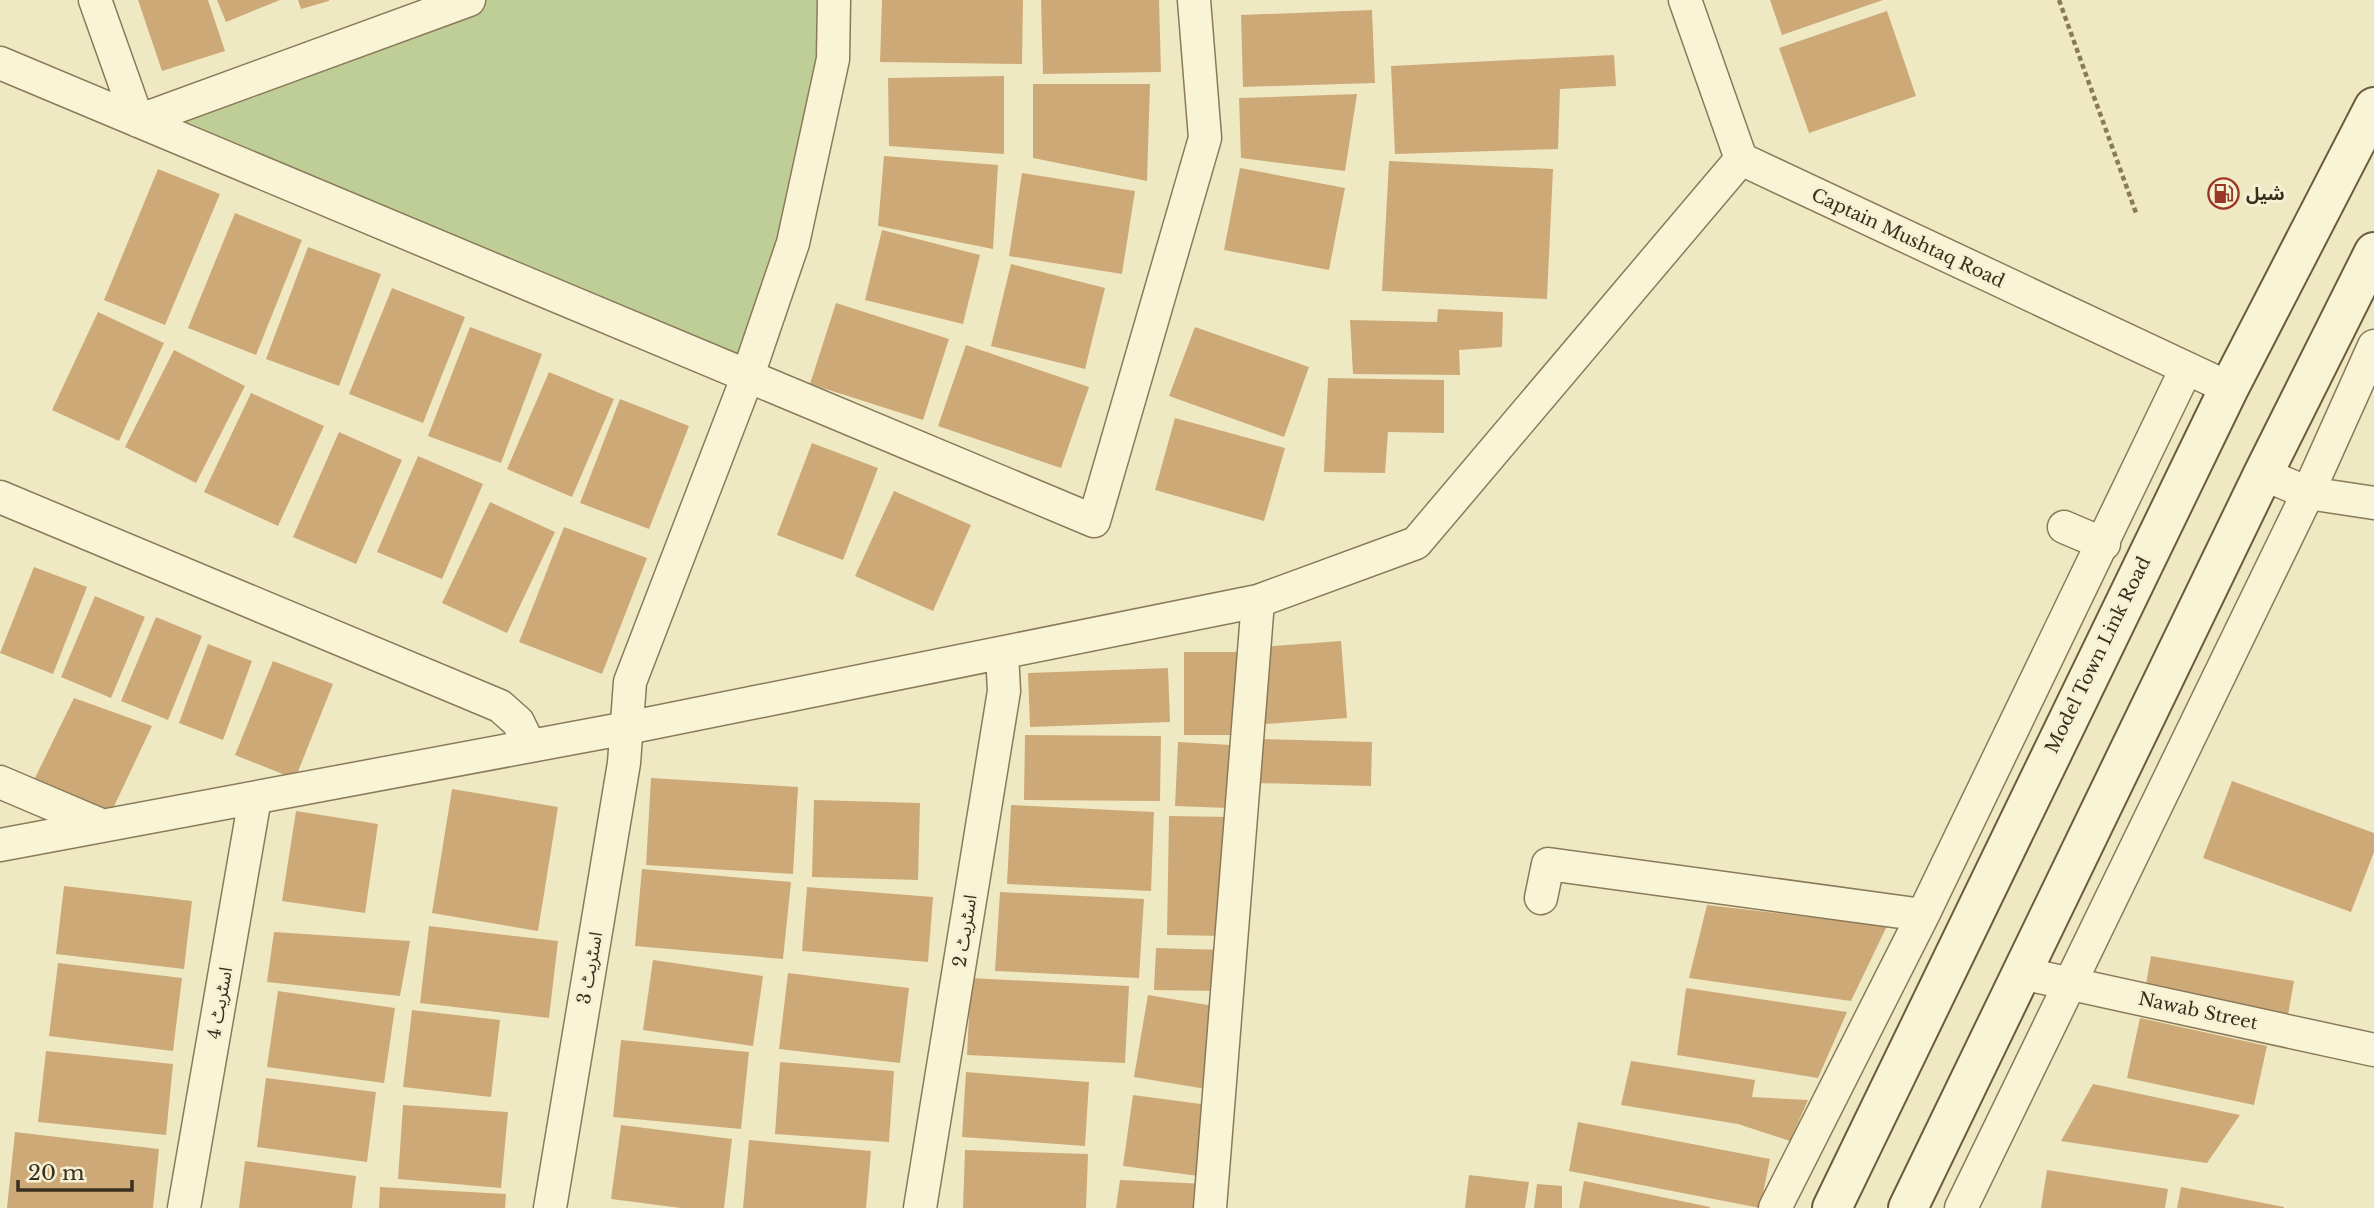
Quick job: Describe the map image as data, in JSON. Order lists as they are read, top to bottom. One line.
{"streets":{"main road":["Model Town Link Road"],"street":["Captain Mushtaq Road","اسٹریٹ 2","اسٹریٹ 3","اسٹریٹ 4","Nawab Street"]},"crossings":[["Captain Mushtaq Road","Model Town Link Road"]],"places":{"fuel station":["شیل"]},"scale_bar":"20 m"}
